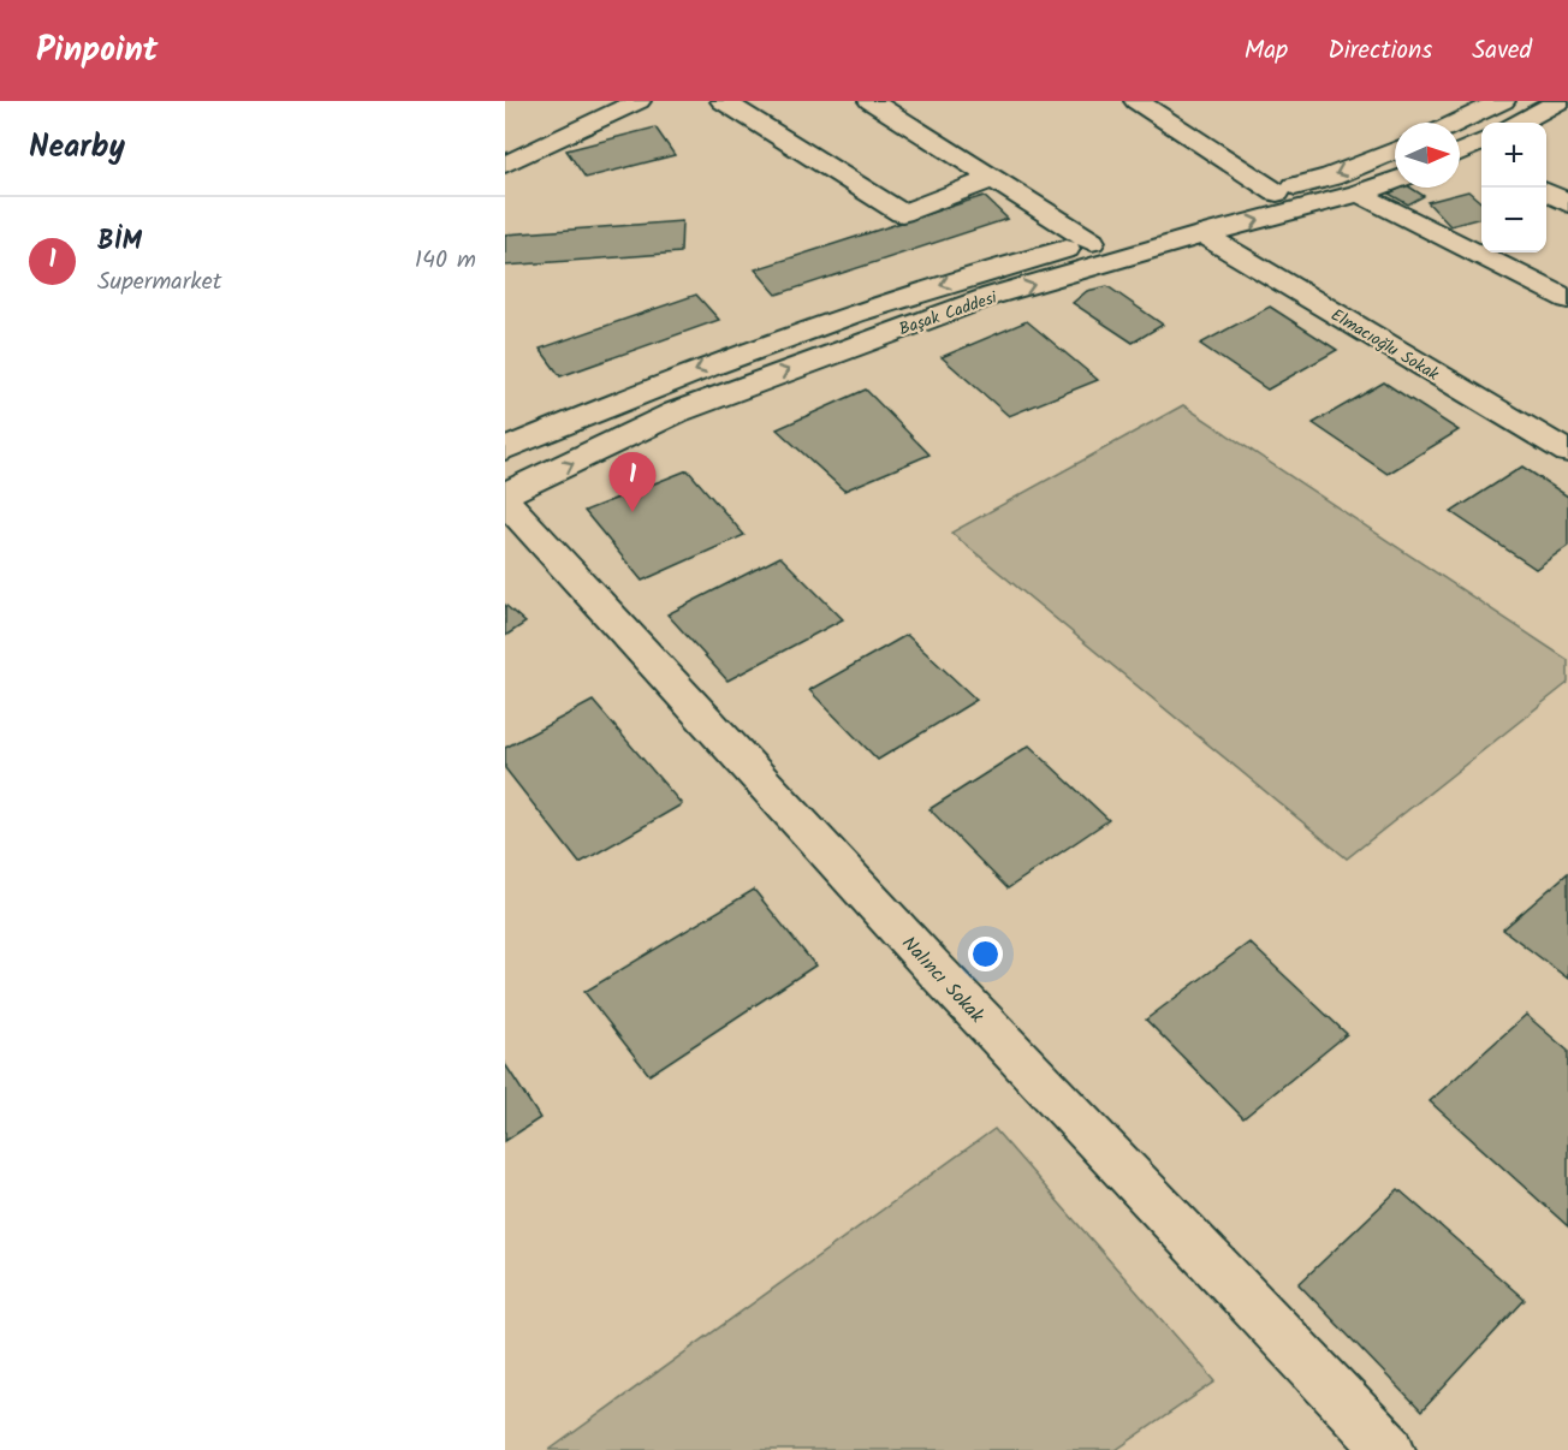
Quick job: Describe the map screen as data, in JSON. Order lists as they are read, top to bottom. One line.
{"streets":{"street":["Başak Caddesi","Elmacıoğlu Sokak","Nalıncı Sokak"]},"crossings":[["Başak Caddesi","Elmacıoğlu Sokak"]],"north":"right","page":{"header":"Pinpoint","nav":["Map","Directions","Saved"],"heading":"Nearby","map_buttons":["+","−"],"list":[{"mark":"1","name":"BİM","note":"Supermarket","value":"140 m"}],"pins":"1"}}
